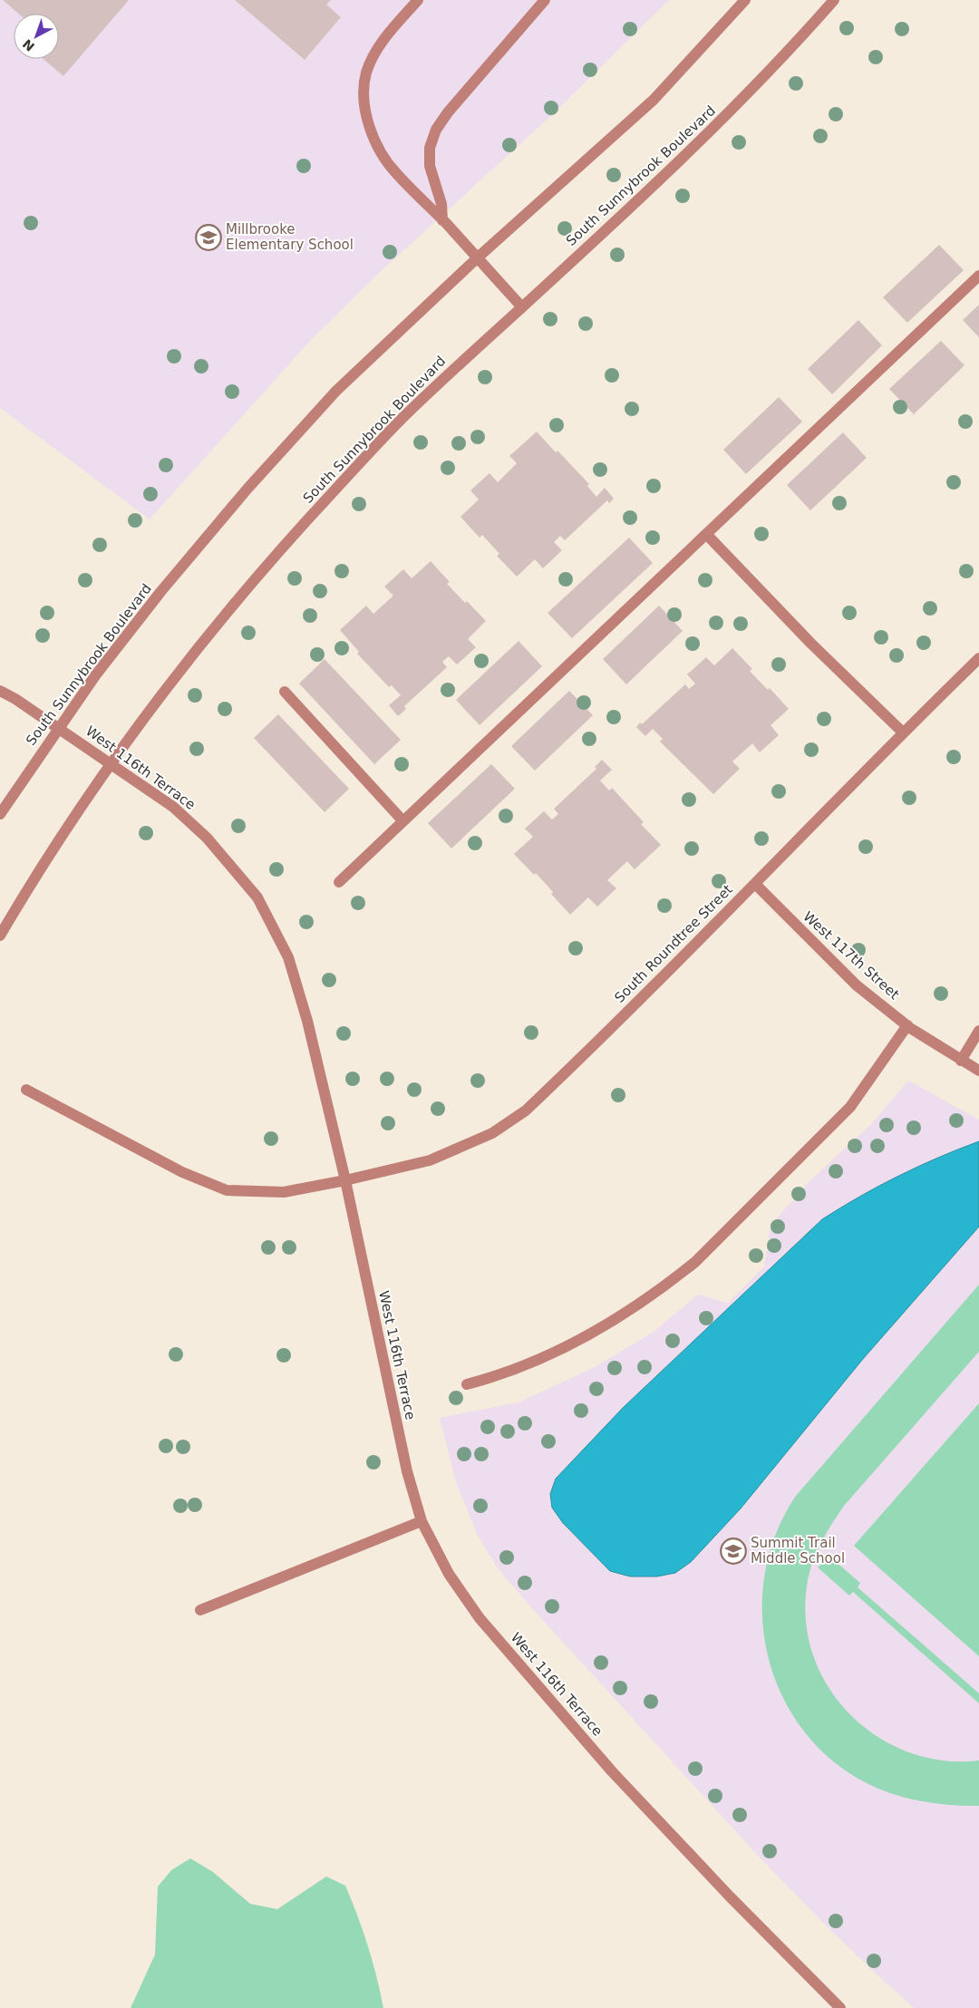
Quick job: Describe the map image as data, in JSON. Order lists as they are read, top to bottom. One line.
{"streets":{"street":["South Sunnybrook Boulevard","West 116th Terrace","South Roundtree Street","West 117th Street"]},"crossings":[["South Sunnybrook Boulevard","West 116th Terrace"],["West 116th Terrace","South Roundtree Street"],["South Roundtree Street","West 117th Street"]],"places":{"school or university":["Millbrooke Elementary School","Summit Trail Middle School"]},"north":"bottom left"}
